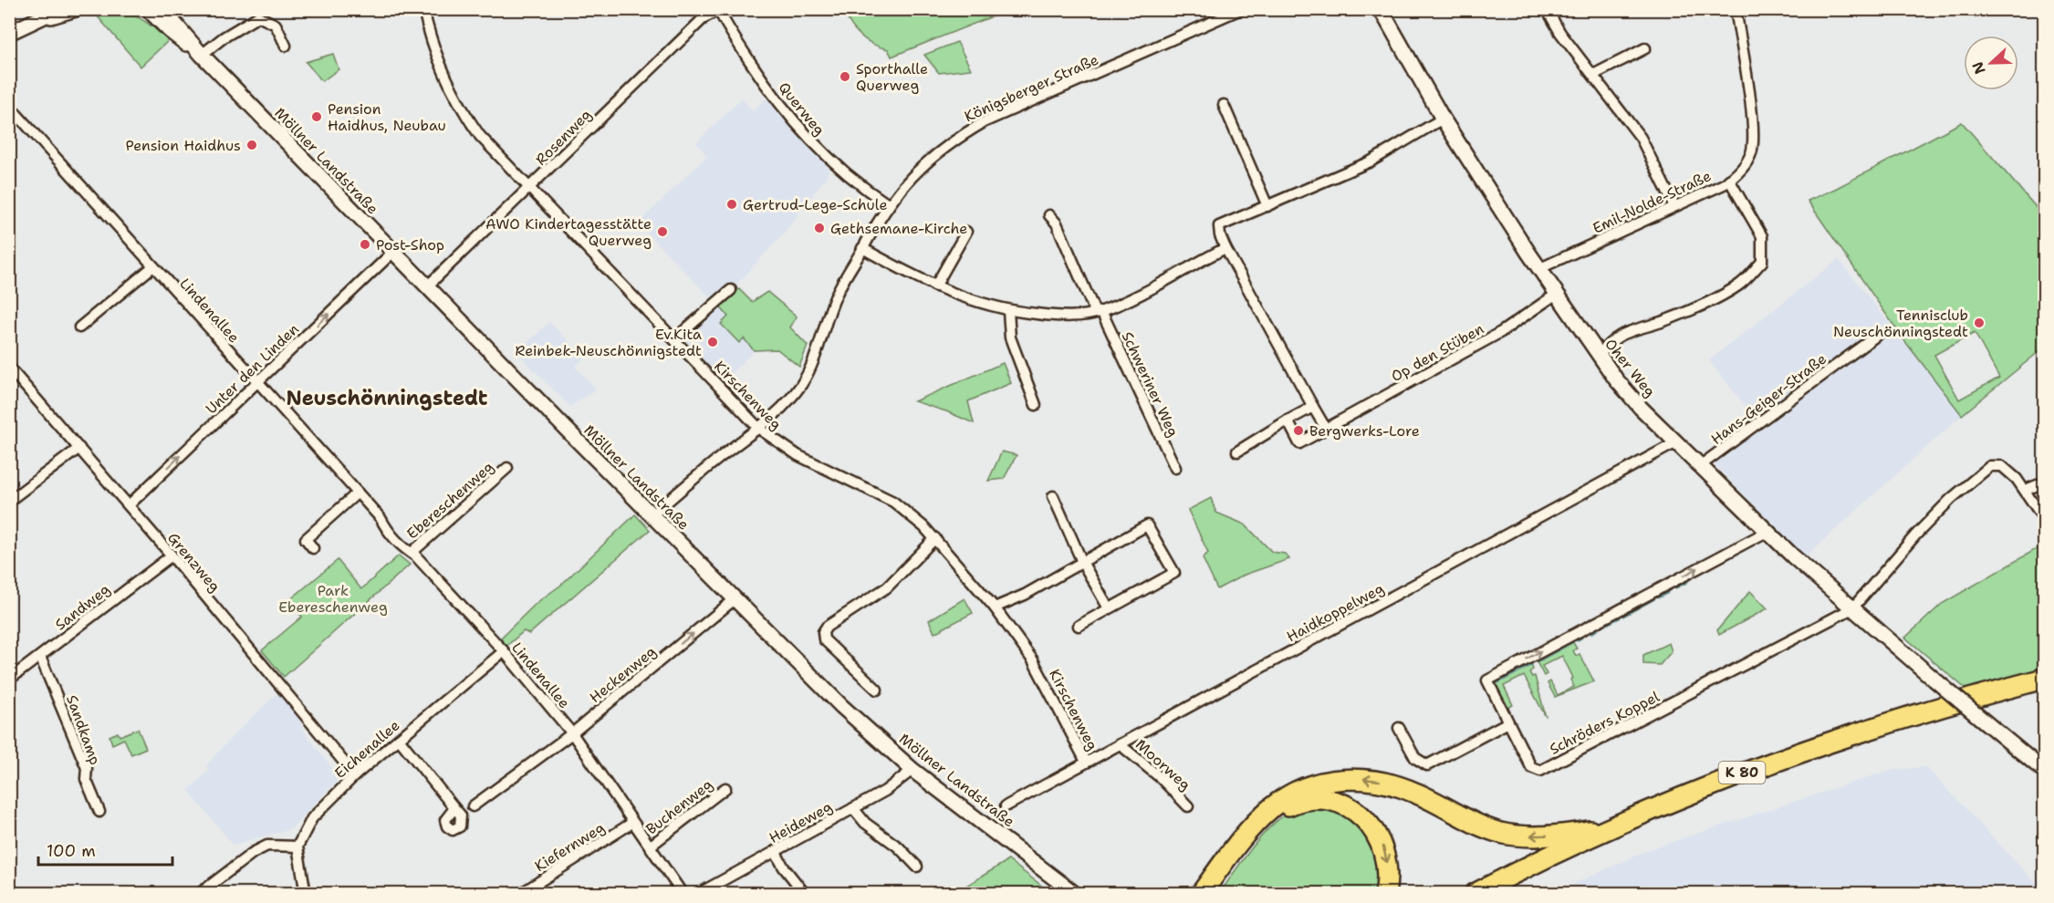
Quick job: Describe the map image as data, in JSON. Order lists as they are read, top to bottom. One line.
{"streets":{"highway":["K 80"],"main road":["Möllner Landstraße","Oher Weg"],"street":["Königsberger Straße","Querweg","Rosenweg","Emil-Nolde-Straße","Lindenallee","Op den Stüben","Unter den Linden","Schweriner Weg","Kirschenweg","Hans-Geiger-Straße","Ebereschenweg","Grenzweg","Sandweg","Haidkoppelweg","Heckenweg","Schröders Koppel","Sandkamp","Eichenallee","Moorweg","Buchenweg","Heideweg","Kiefernweg"]},"crossings":[["Königsberger Straße","Querweg"],["Königsberger Straße","Möllner Landstraße"],["Königsberger Straße","Kirschenweg"],["Querweg","Rosenweg"],["Rosenweg","Möllner Landstraße"],["Rosenweg","Kirschenweg"],["Möllner Landstraße","Unter den Linden"],["Möllner Landstraße","Heckenweg"],["Möllner Landstraße","Heideweg"],["Emil-Nolde-Straße","Oher Weg"],["Lindenallee","Unter den Linden"],["Lindenallee","Ebereschenweg"],["Lindenallee","Heckenweg"],["Lindenallee","Eichenallee"],["Lindenallee","Buchenweg"],["Lindenallee","Kiefernweg"],["Op den Stüben","Oher Weg"],["Oher Weg","Hans-Geiger-Straße"],["Oher Weg","Haidkoppelweg"],["Oher Weg","Schröders Koppel"],["Unter den Linden","Grenzweg"],["Kirschenweg","Haidkoppelweg"],["Grenzweg","Sandweg"],["Grenzweg","Eichenallee"],["Sandweg","Sandkamp"],["Haidkoppelweg","Moorweg"]],"one_way":["Unter den Linden","Heckenweg","Schröders Koppel"],"districts":["Neuschönningstedt"],"parks":["Park Ebereschenweg"],"places":["Sporthalle Querweg","Pension Haidhus, Neubau","Pension Haidhus","Gertrud-Lege-Schule","Gethsemane-Kirche","AWO Kindertagesstätte Querweg","Post-Shop","Tennisclub Neuschönningstedt","Ev.Kita Reinbek-Neuschönnigstedt","Bergwerks-Lore"],"scale_bar":"100 m","north":"left"}
